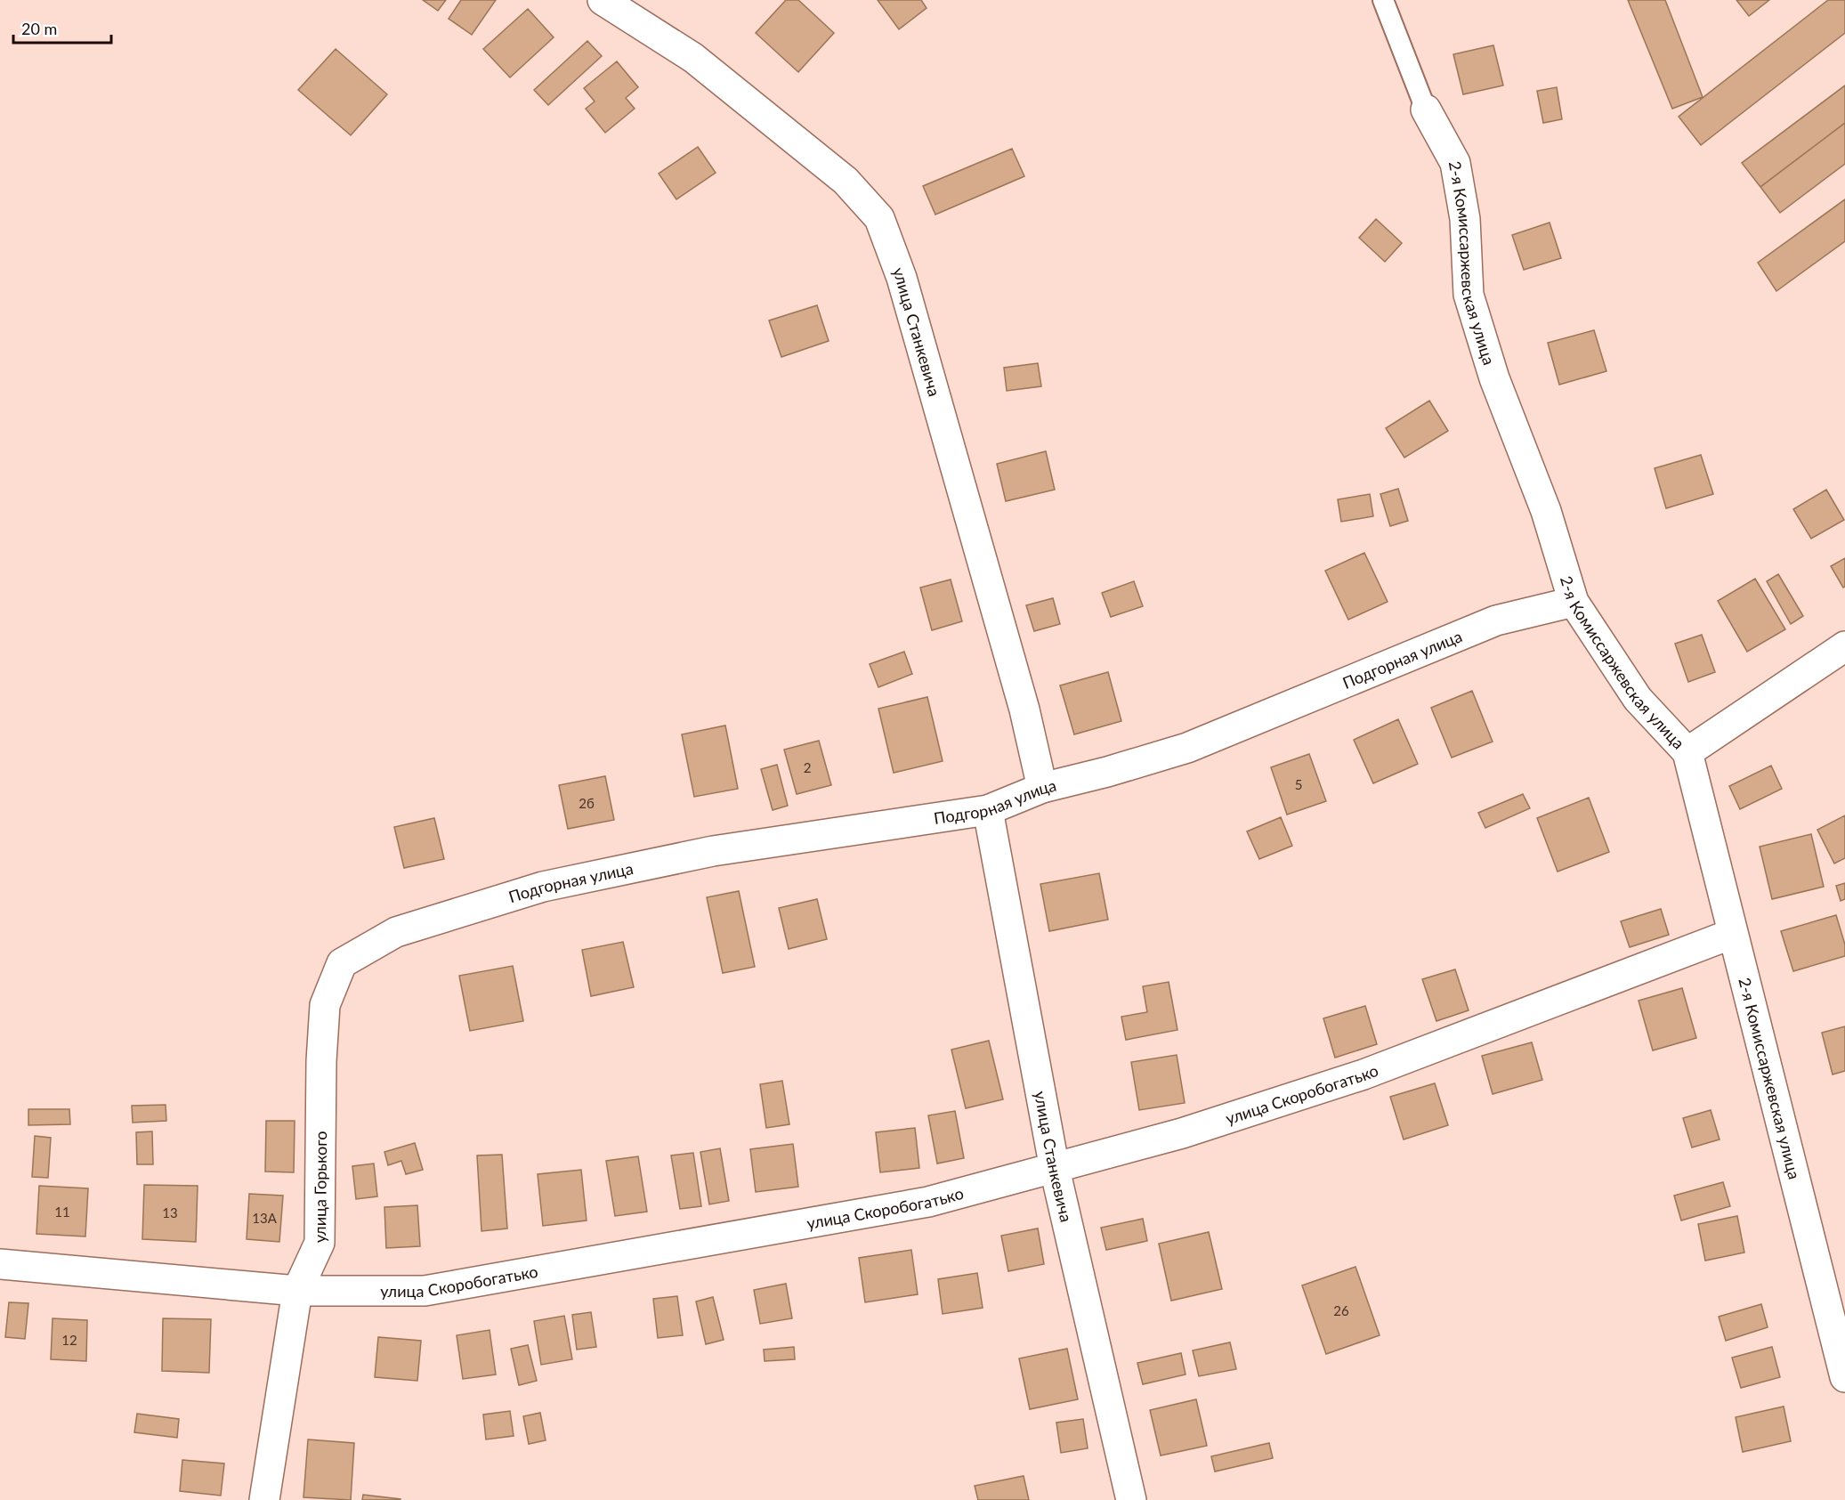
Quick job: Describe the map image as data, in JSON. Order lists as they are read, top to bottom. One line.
{"streets":{"street":["2-я Комиссаржевская улица","улица Станкевича","Подгорная улица","улица Скоробогатько","улица Горького"]},"crossings":[["2-я Комиссаржевская улица","Подгорная улица"],["2-я Комиссаржевская улица","улица Скоробогатько"],["улица Станкевича","Подгорная улица"],["улица Станкевича","улица Скоробогатько"],["Подгорная улица","улица Горького"],["улица Скоробогатько","улица Горького"]],"house_numbers":["2","5","2б","11","13","13А","26","12"],"scale_bar":"20 m"}
